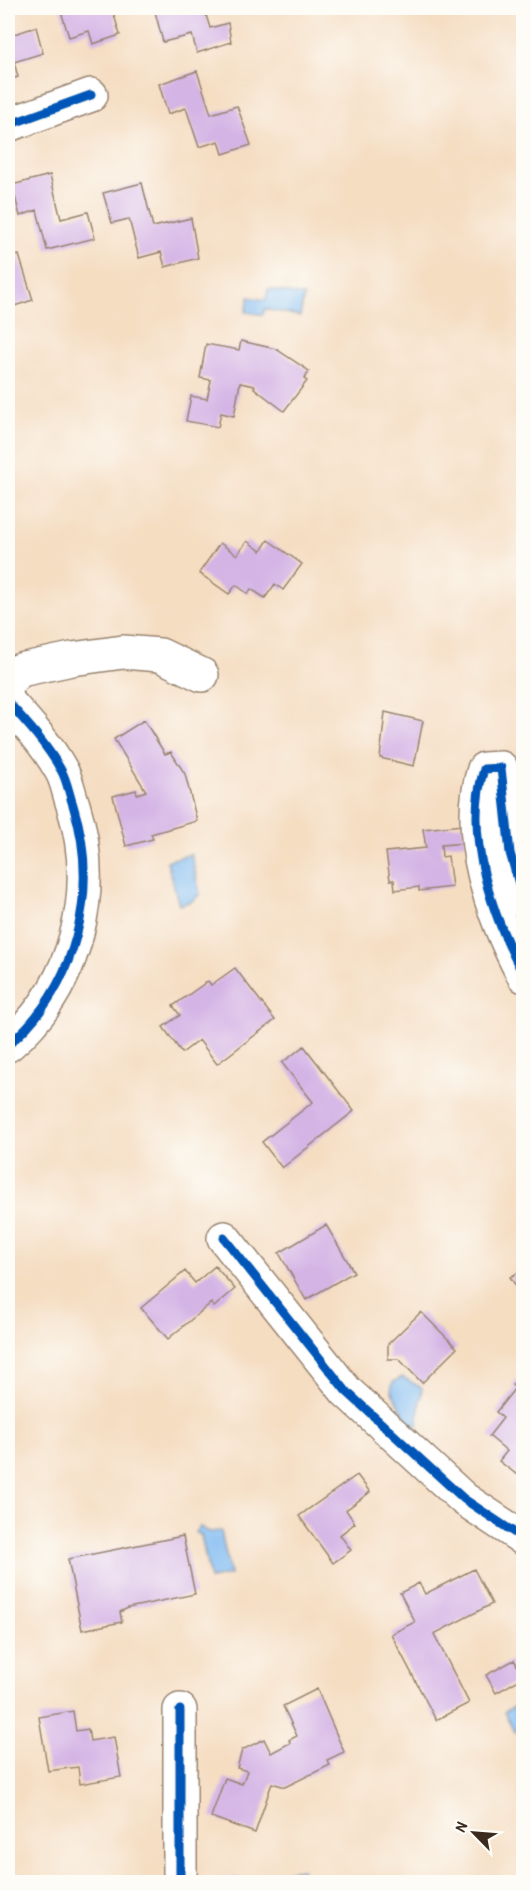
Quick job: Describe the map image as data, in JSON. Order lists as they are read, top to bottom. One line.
{"north":"top left"}
